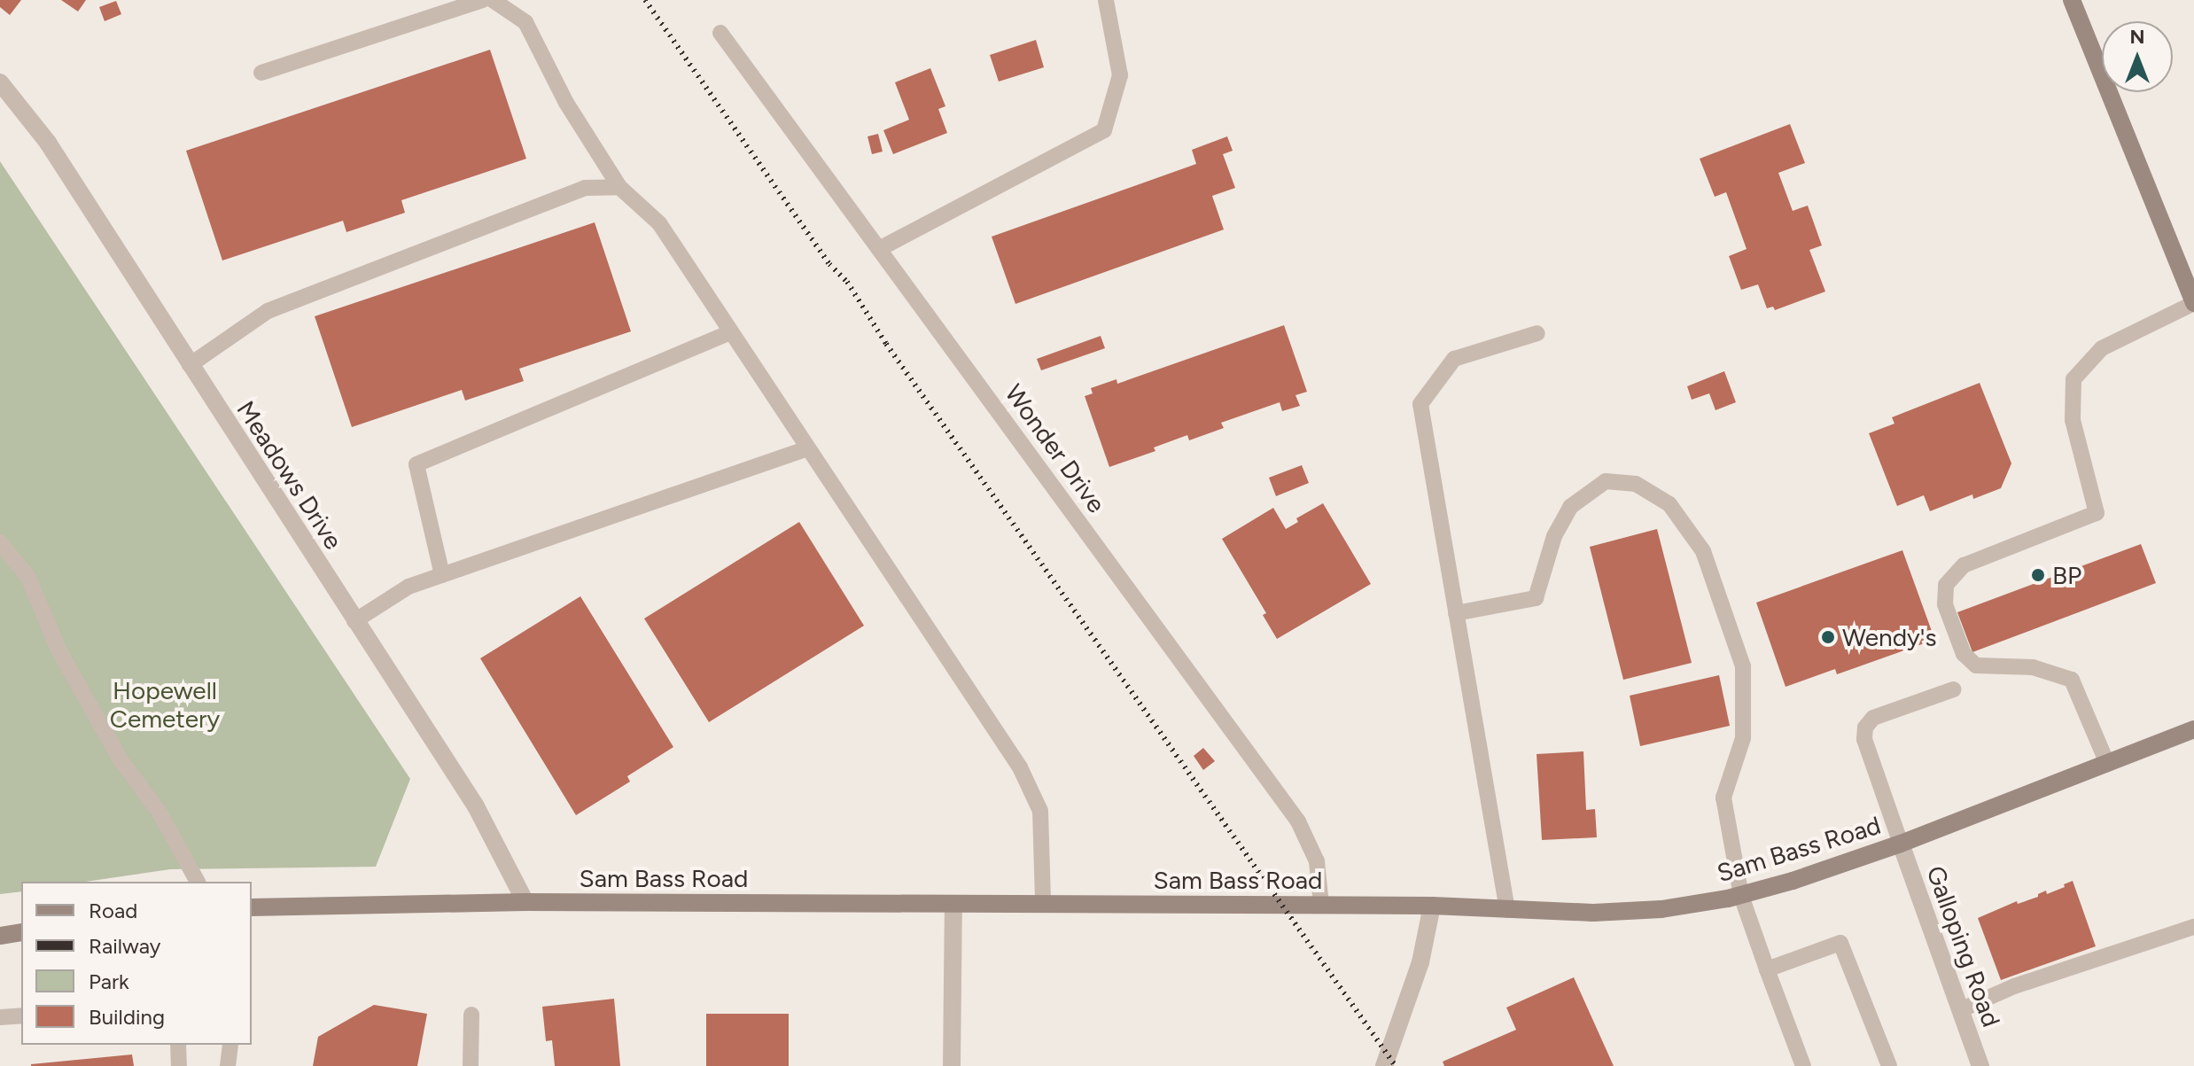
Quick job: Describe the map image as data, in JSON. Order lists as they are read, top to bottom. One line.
{"streets":{"main road":["Sam Bass Road"],"street":["Meadows Drive","Galloping Road"],"lane":["Wonder Drive"]},"crossings":[["Wonder Drive","Sam Bass Road"],["Meadows Drive","Sam Bass Road"],["Sam Bass Road","Galloping Road"]],"parks":["Hopewell Cemetery"],"places":["BP","Wendy's"],"legend":["Road","Railway","Park","Building"],"north":"top"}
